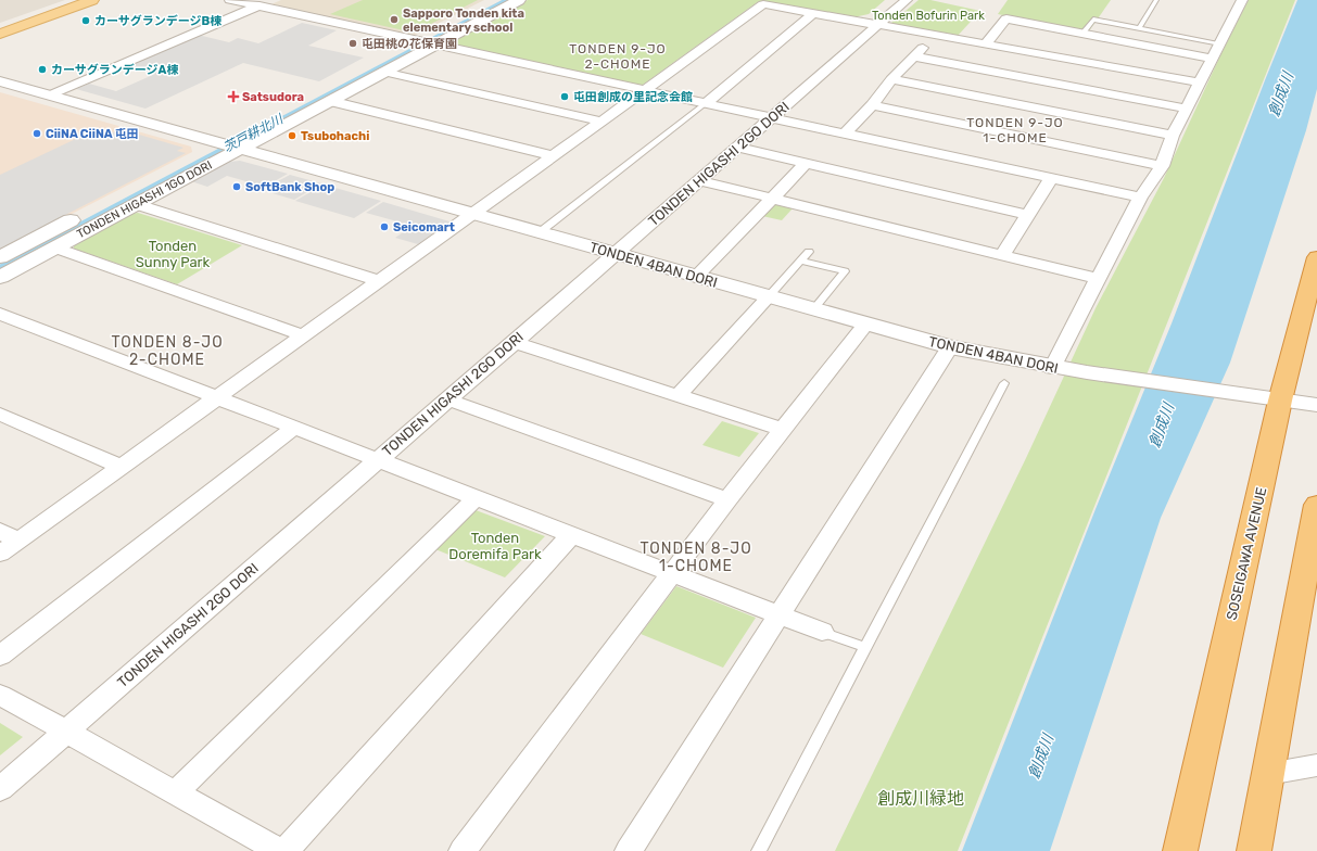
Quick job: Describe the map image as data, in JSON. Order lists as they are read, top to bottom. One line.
{"streets":{"highway":["SOSEIGAWA AVENUE"],"street":["TONDEN HIGASHI 2GO DORI","TONDEN HIGASHI 1GO DORI","TONDEN 4BAN DORI"]},"crossings":[["TONDEN HIGASHI 2GO DORI","TONDEN 4BAN DORI"],["TONDEN HIGASHI 1GO DORI","TONDEN 4BAN DORI"],["TONDEN 4BAN DORI","SOSEIGAWA AVENUE"]],"districts":["TONDEN 9-JO 2-CHOME","TONDEN 9-JO 1-CHOME","TONDEN 8-JO 2-CHOME","TONDEN 8-JO 1-CHOME"],"water":["創成川","茨戸耕北川"],"parks":["Tonden Bofurin Park","Tonden Sunny Park","Tonden Doremifa Park","創成川緑地"],"places":{"other":["Sapporo Tonden kita elementary school","カーサグランデージB棟","屯田桃の花保育園","カーサグランデージA棟","屯田創成の里記念会館","CiiNA CiiNA 屯田","Tsubohachi","SoftBank Shop","Seicomart"],"health":["Satsudora"]}}
